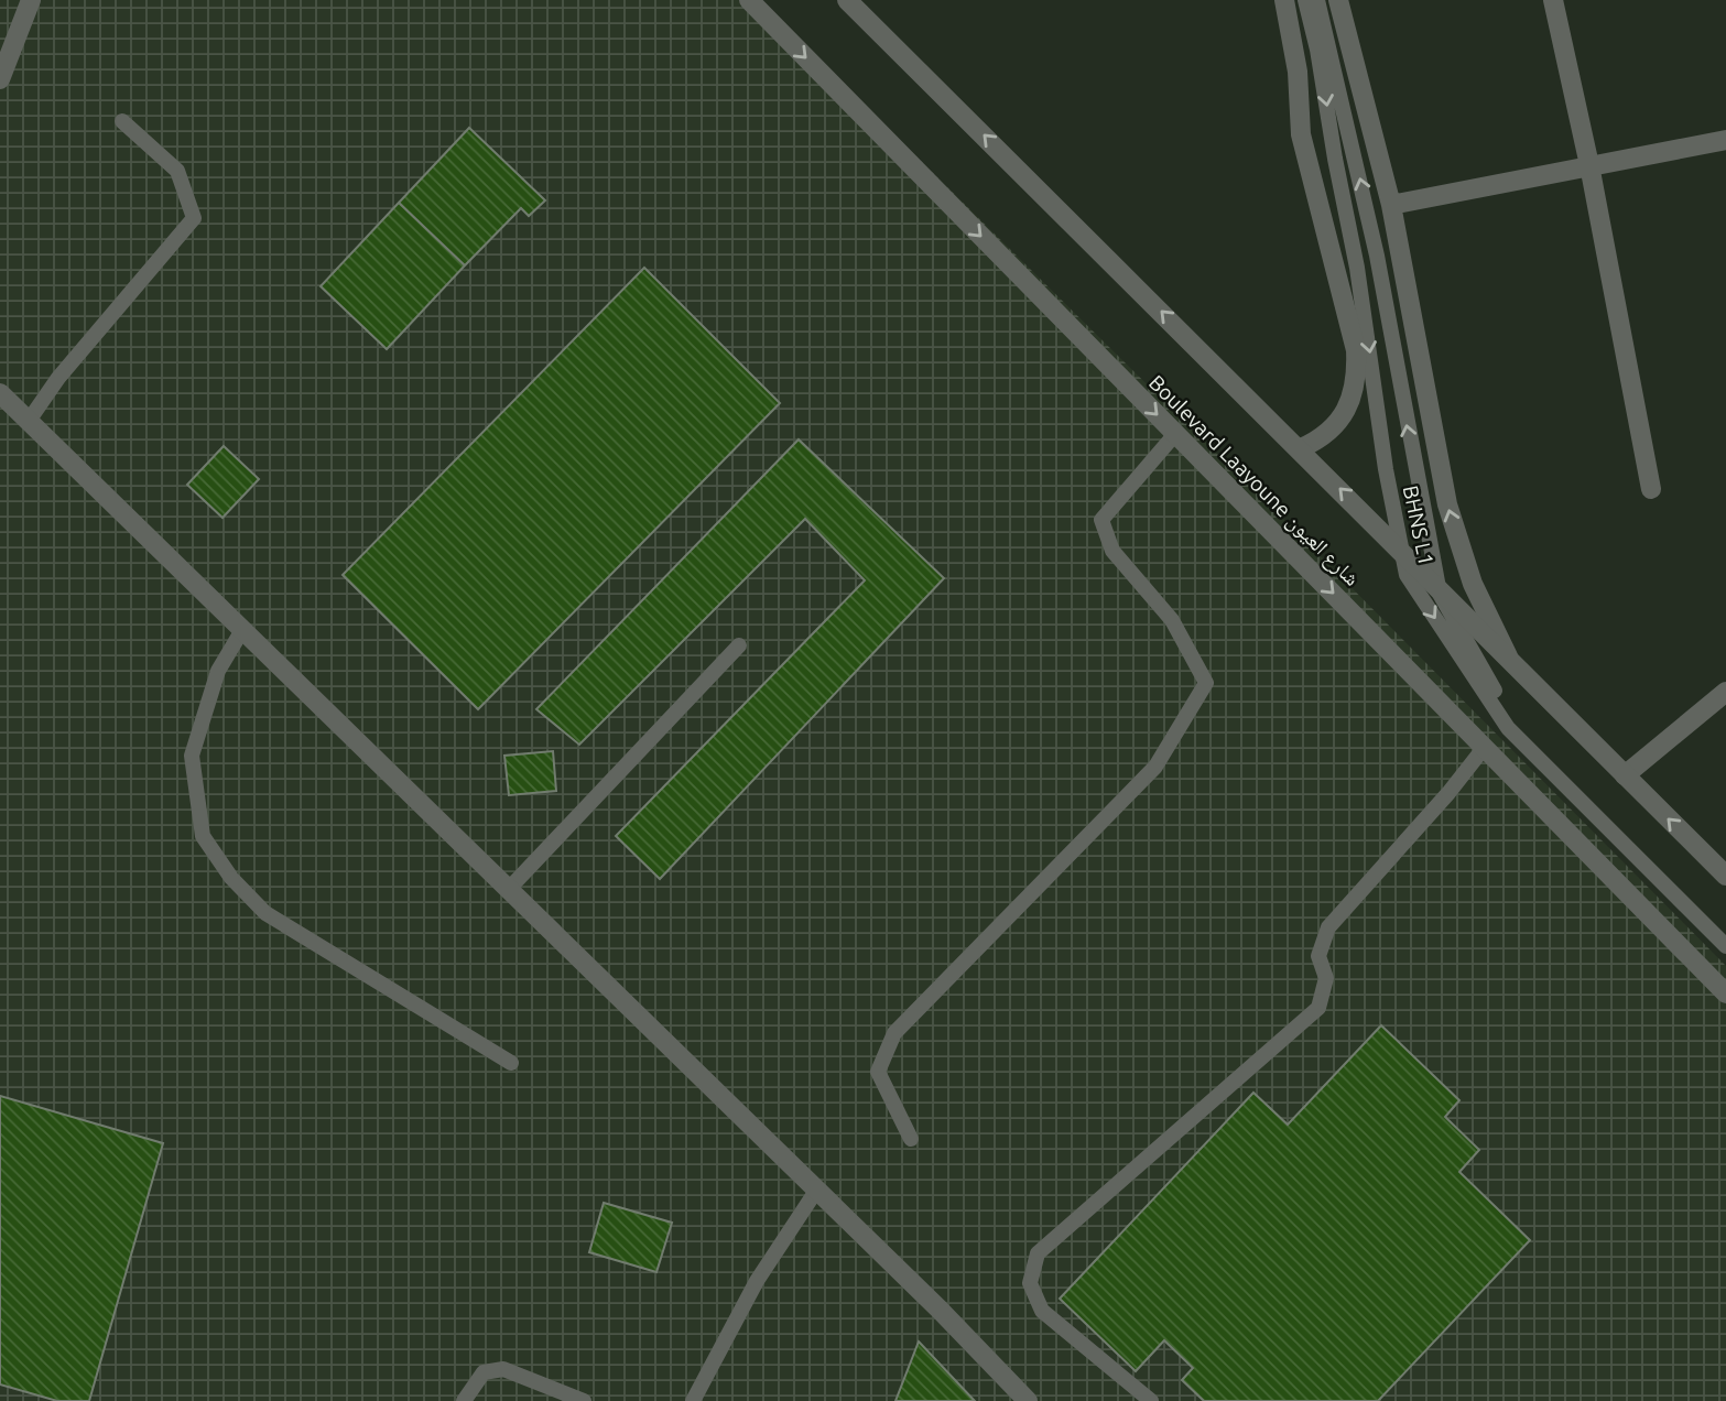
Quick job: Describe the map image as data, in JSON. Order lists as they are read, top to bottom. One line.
{"streets":{"street":["Boulevard Laayoune شارع العيون"],"lane":["BHNS L1"]}}
